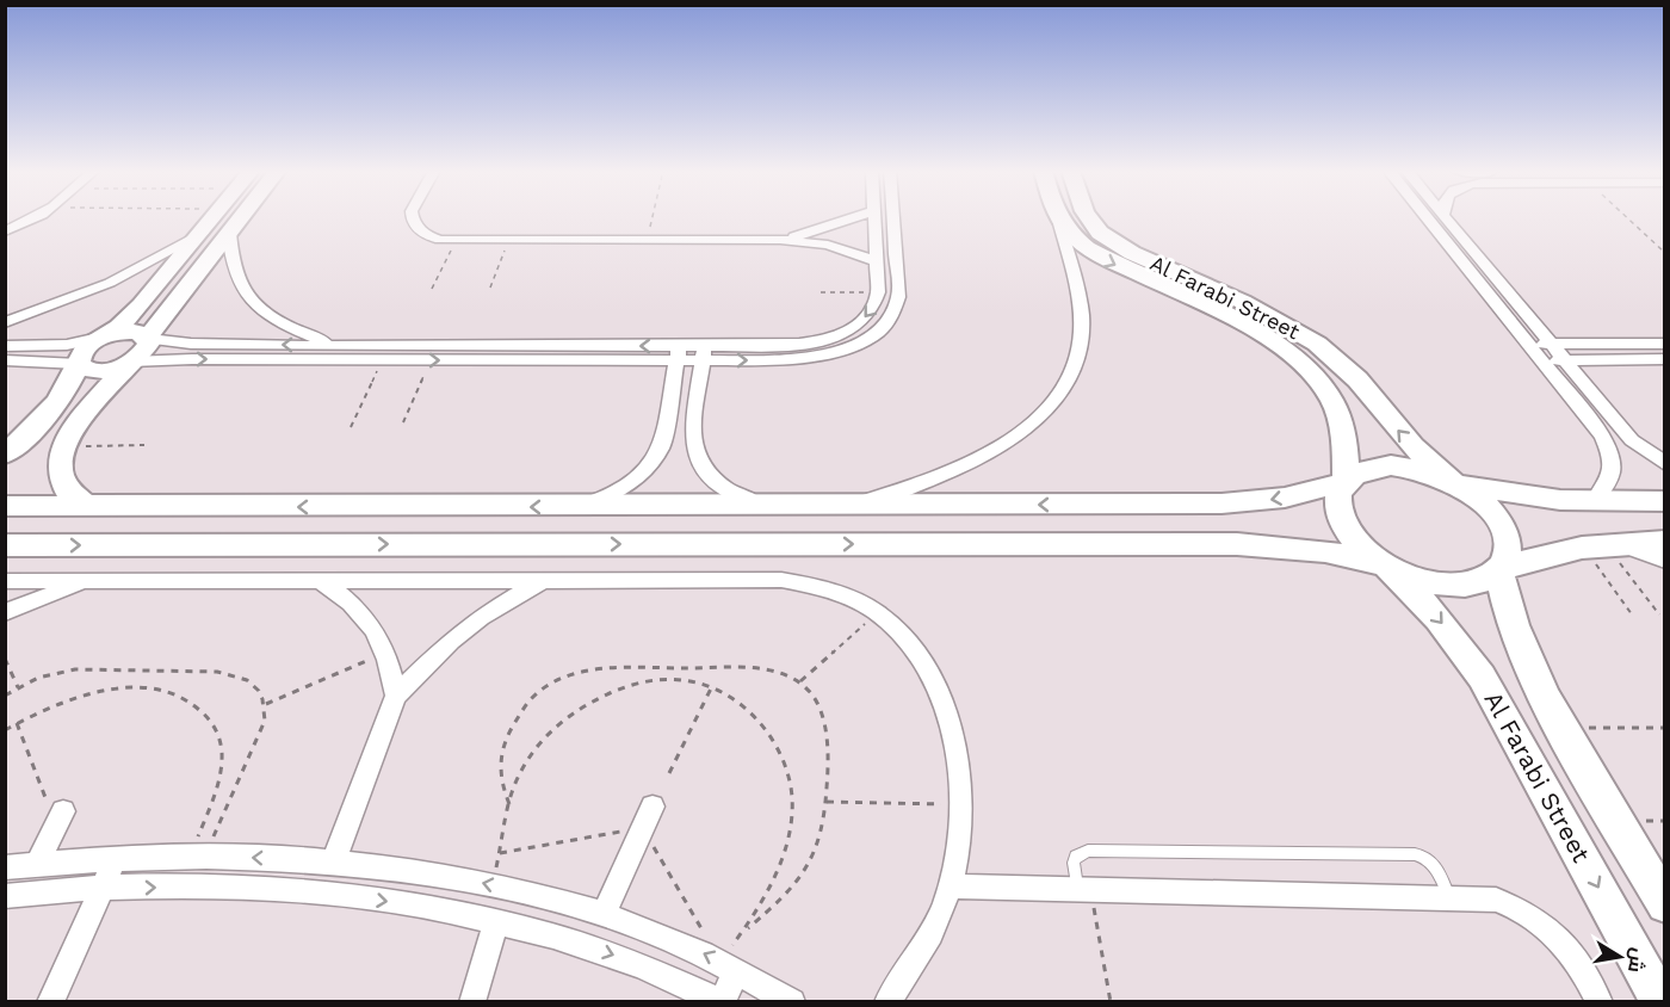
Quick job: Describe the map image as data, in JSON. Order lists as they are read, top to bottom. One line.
{"streets":{"street":["Al Farabi Street"]},"north":"right"}
